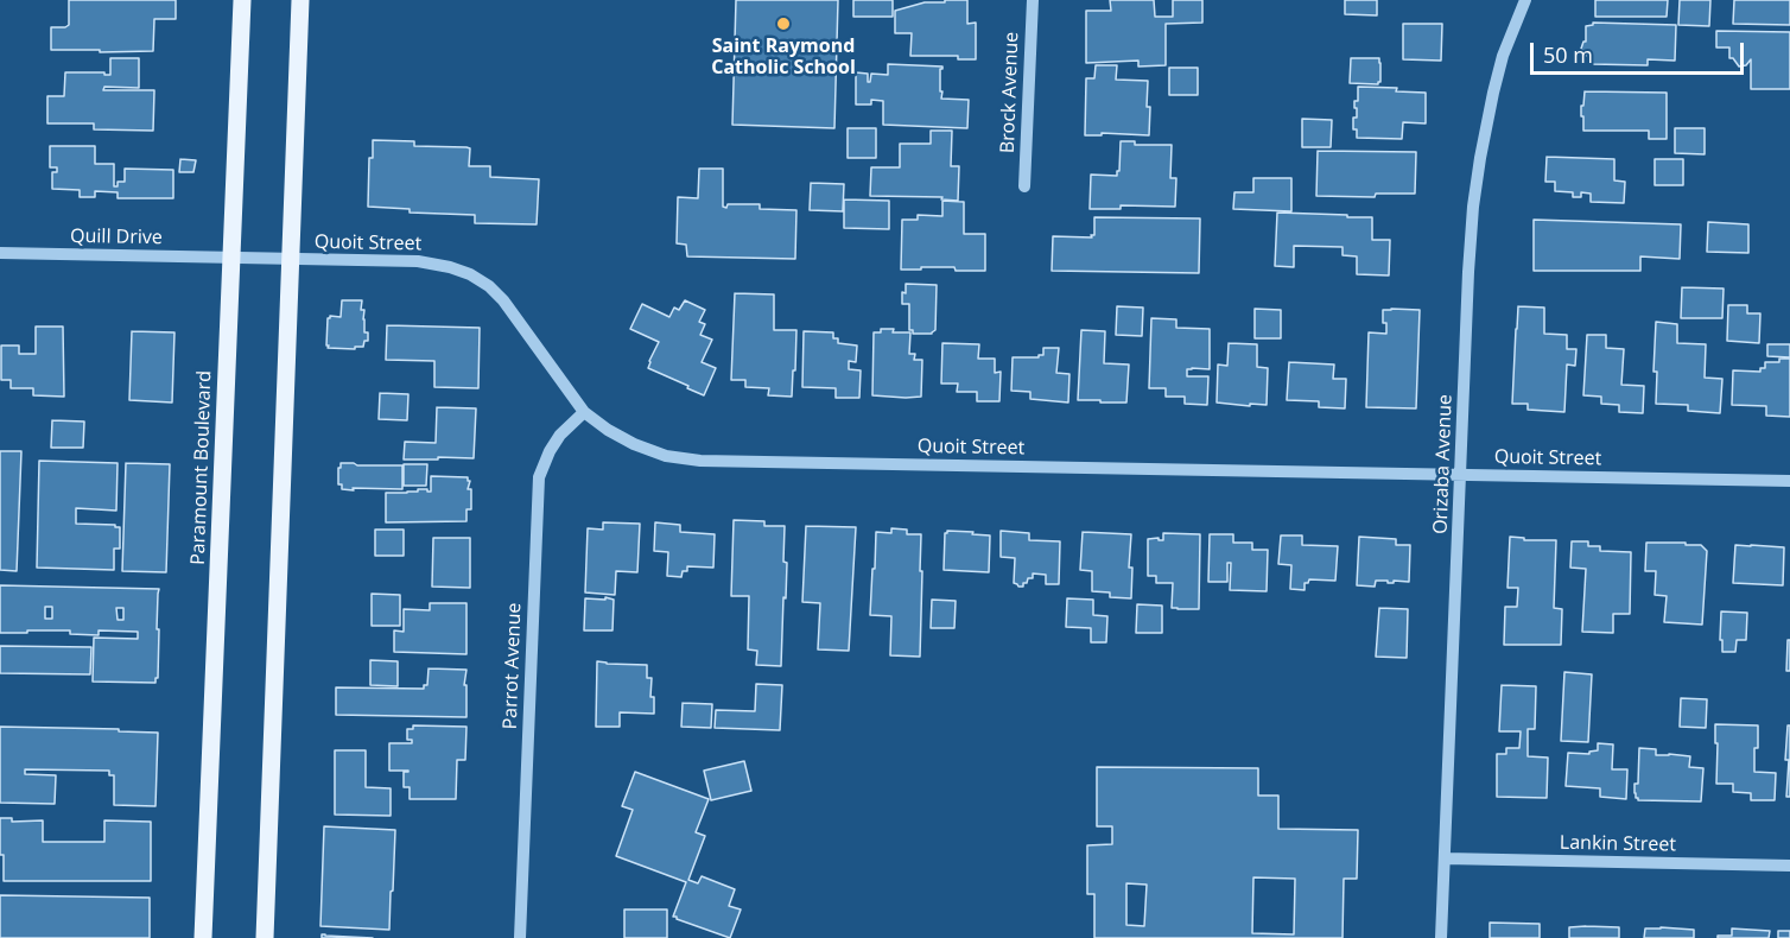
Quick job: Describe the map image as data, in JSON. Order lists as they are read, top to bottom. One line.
{"streets":{"main road":["Paramount Boulevard"],"street":["Brock Avenue","Quill Drive","Quoit Street","Orizaba Avenue","Parrot Avenue","Lankin Street"]},"crossings":[["Quill Drive","Quoit Street"],["Quill Drive","Paramount Boulevard"],["Quoit Street","Orizaba Avenue"],["Quoit Street","Paramount Boulevard"],["Quoit Street","Parrot Avenue"],["Orizaba Avenue","Lankin Street"]],"places":["Saint Raymond Catholic School"],"scale_bar":"50 m"}
